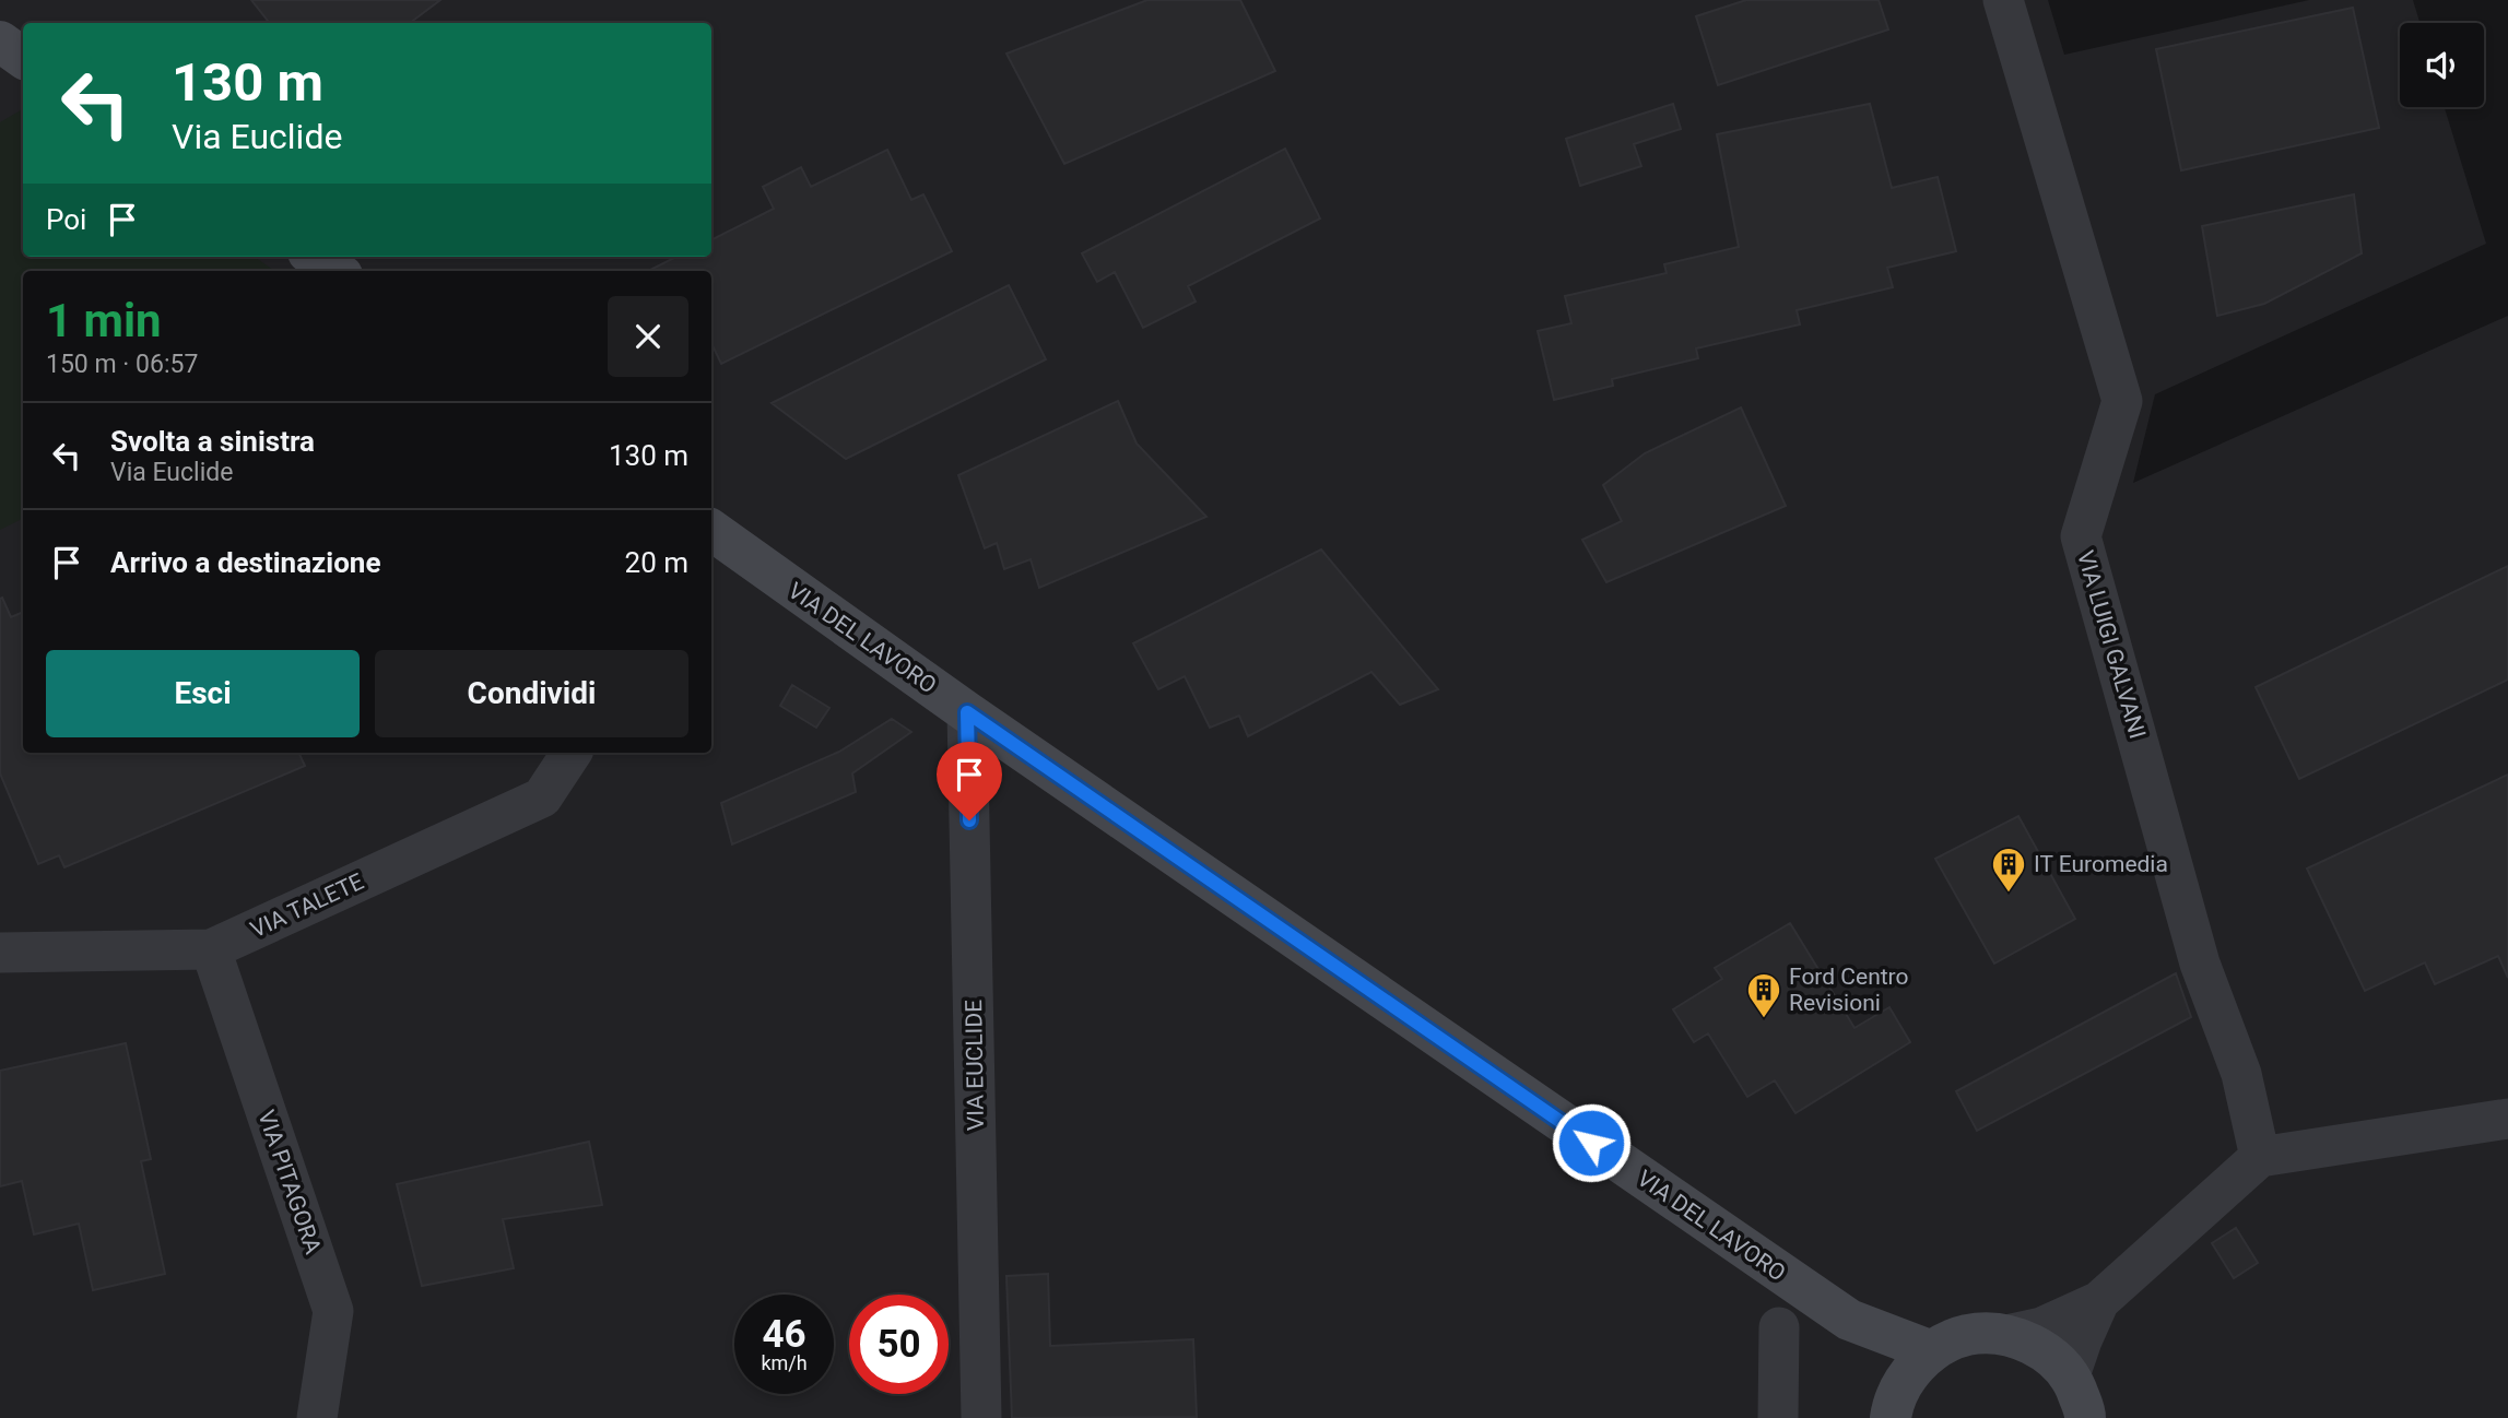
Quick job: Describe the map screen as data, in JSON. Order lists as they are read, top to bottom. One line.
{"streets":{"main road":["VIA DEL LAVORO"],"street":["VIA LUIGI GALVANI","VIA TALETE","VIA EUCLIDE","VIA PITAGORA"]},"crossings":[["VIA DEL LAVORO","VIA EUCLIDE"],["VIA TALETE","VIA PITAGORA"]],"places":{"building":["IT Euromedia","Ford Centro Revisioni"]},"page":{"turn":["130 m","Via Euclide"],"then":"Poi","heading":["1 min","150 m · 06:57"],"list":[{"name":"Svolta a sinistra","note":"Via Euclide","value":"130 m"},{"name":"Arrivo a destinazione","value":"20 m"}],"buttons":["Esci","Condividi"],"speed":"46 km/h","limit":"50"}}
